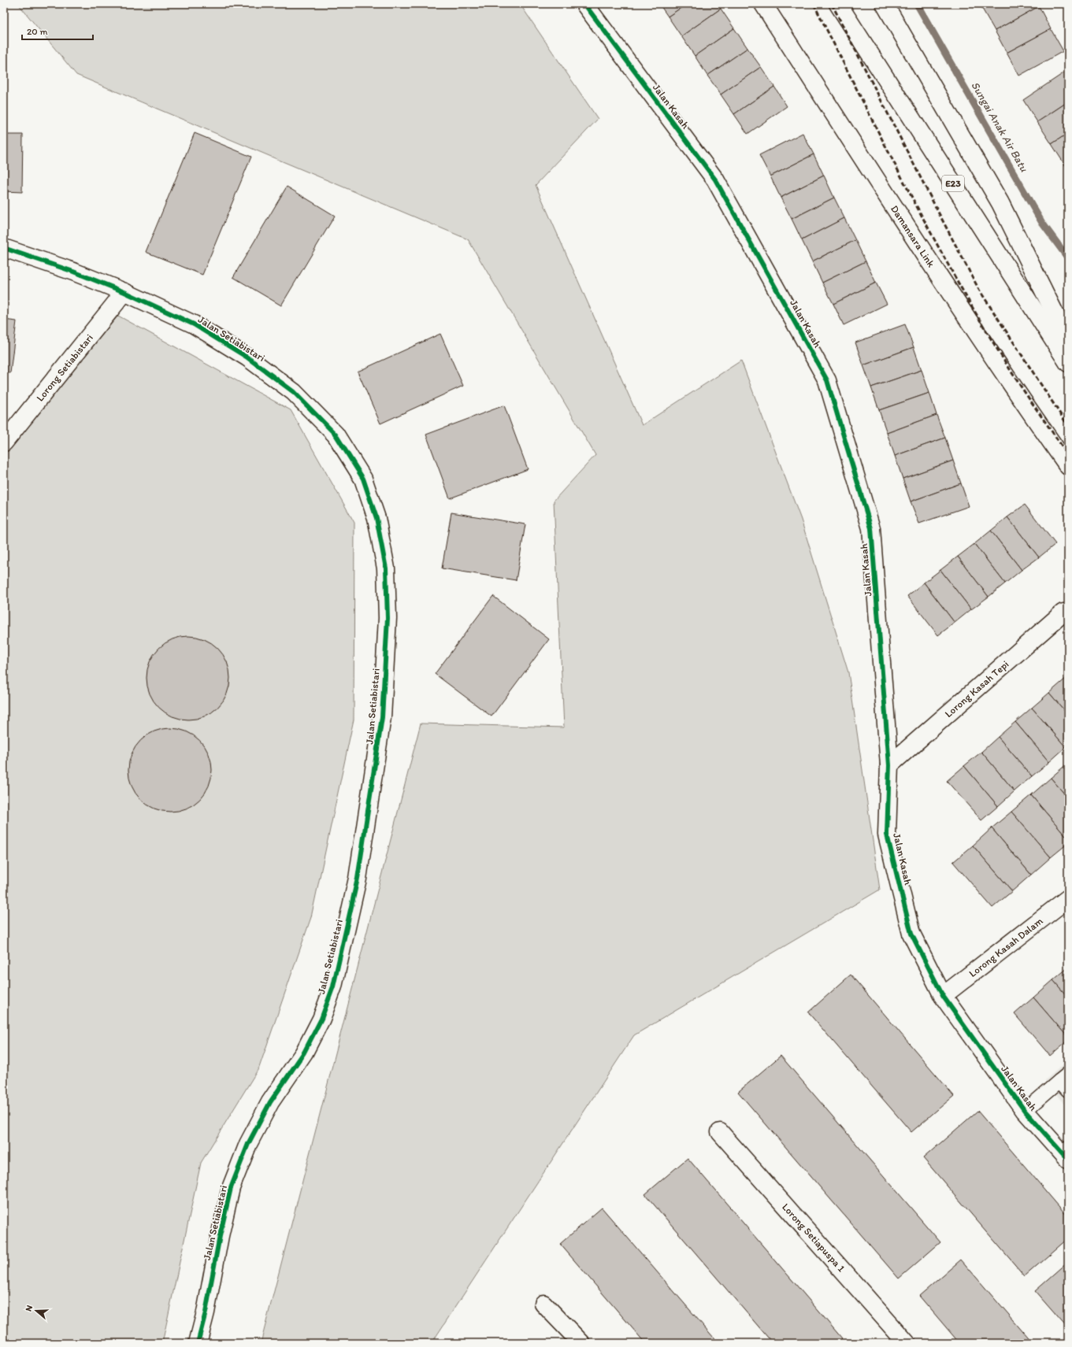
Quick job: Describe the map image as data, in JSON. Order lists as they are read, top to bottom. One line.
{"streets":{"main road":["Jalan Kasah","E23","Damansara Link","Jalan Setiabistari","Lorong Setiabistari","Lorong Kasah Tepi","Lorong Kasah Dalam","Lorong Setiapuspa 1"]},"crossings":[["Jalan Kasah","Lorong Kasah Tepi"],["Jalan Kasah","Lorong Kasah Dalam"],["Jalan Setiabistari","Lorong Setiabistari"]],"water":["Sungai Anak Air Batu"],"scale_bar":"20 m","north":"left"}
